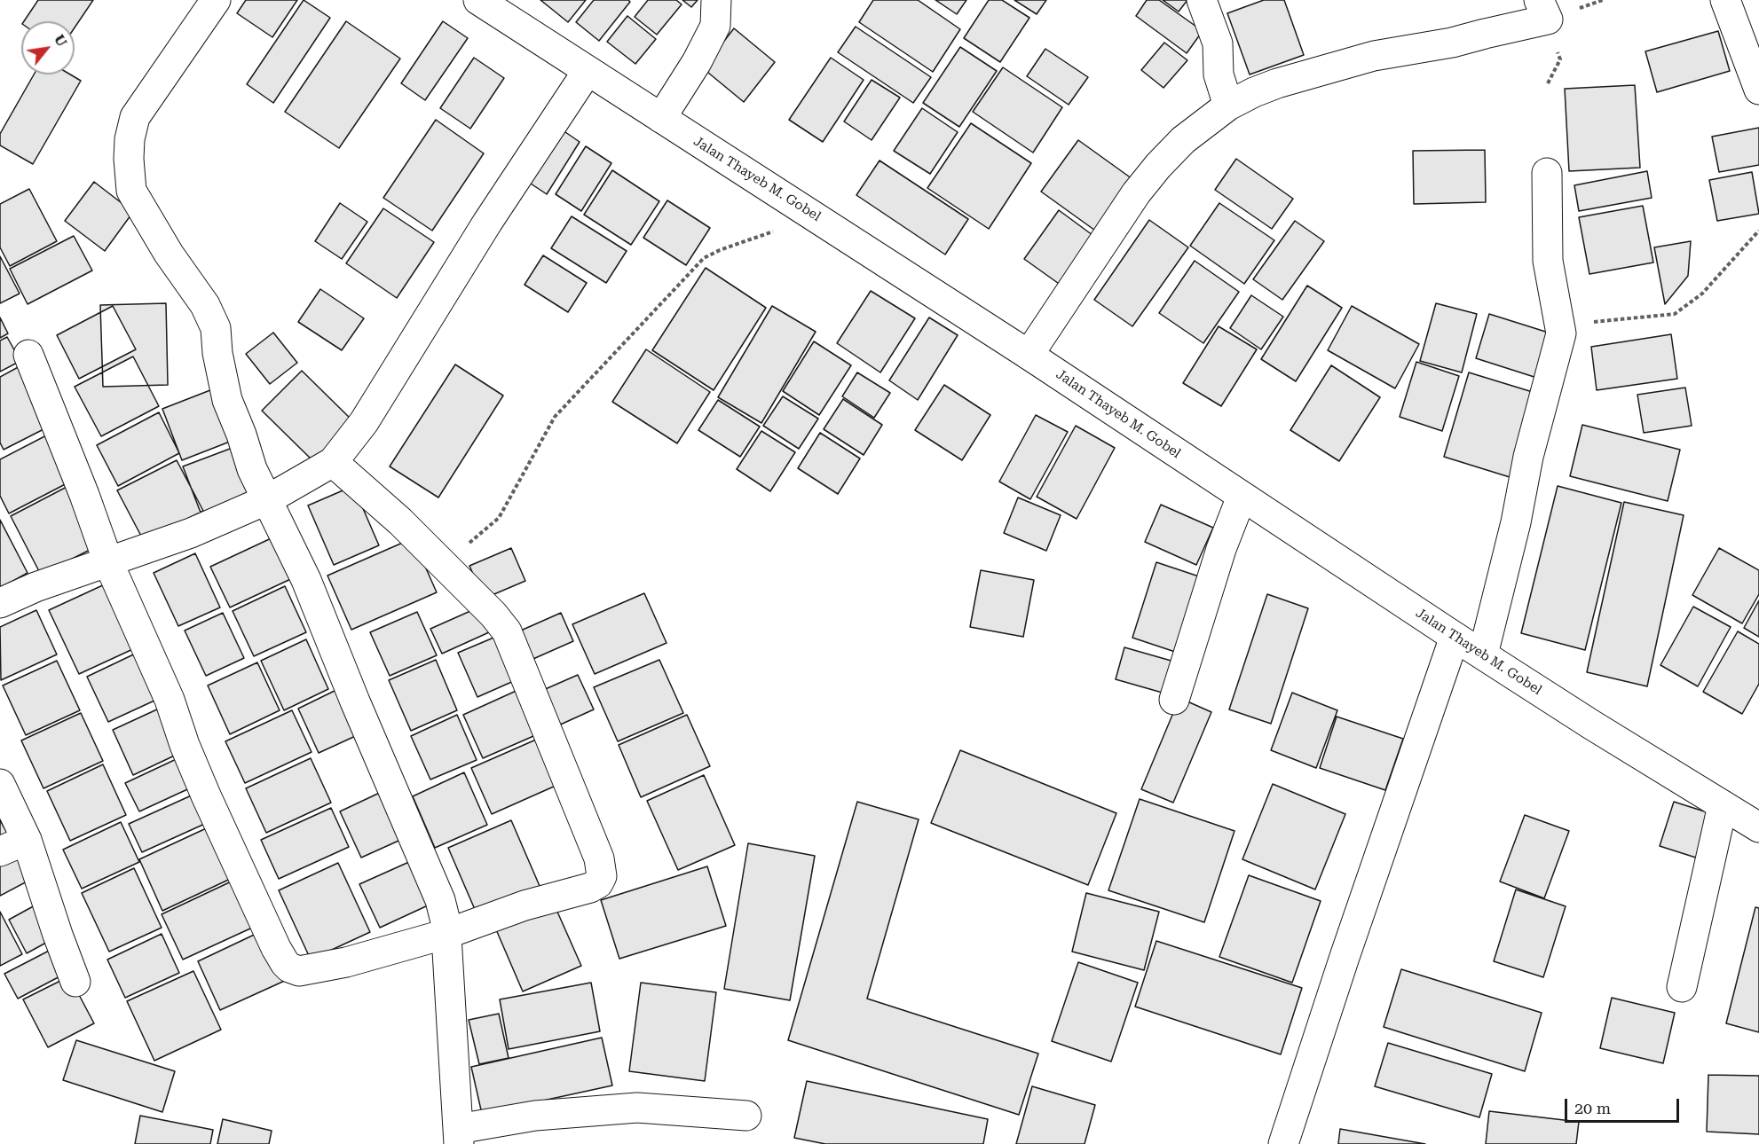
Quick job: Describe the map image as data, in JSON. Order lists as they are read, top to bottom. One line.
{"streets":{"street":["Jalan Thayeb M. Gobel"]},"scale_bar":"20 m","north":"top right"}
